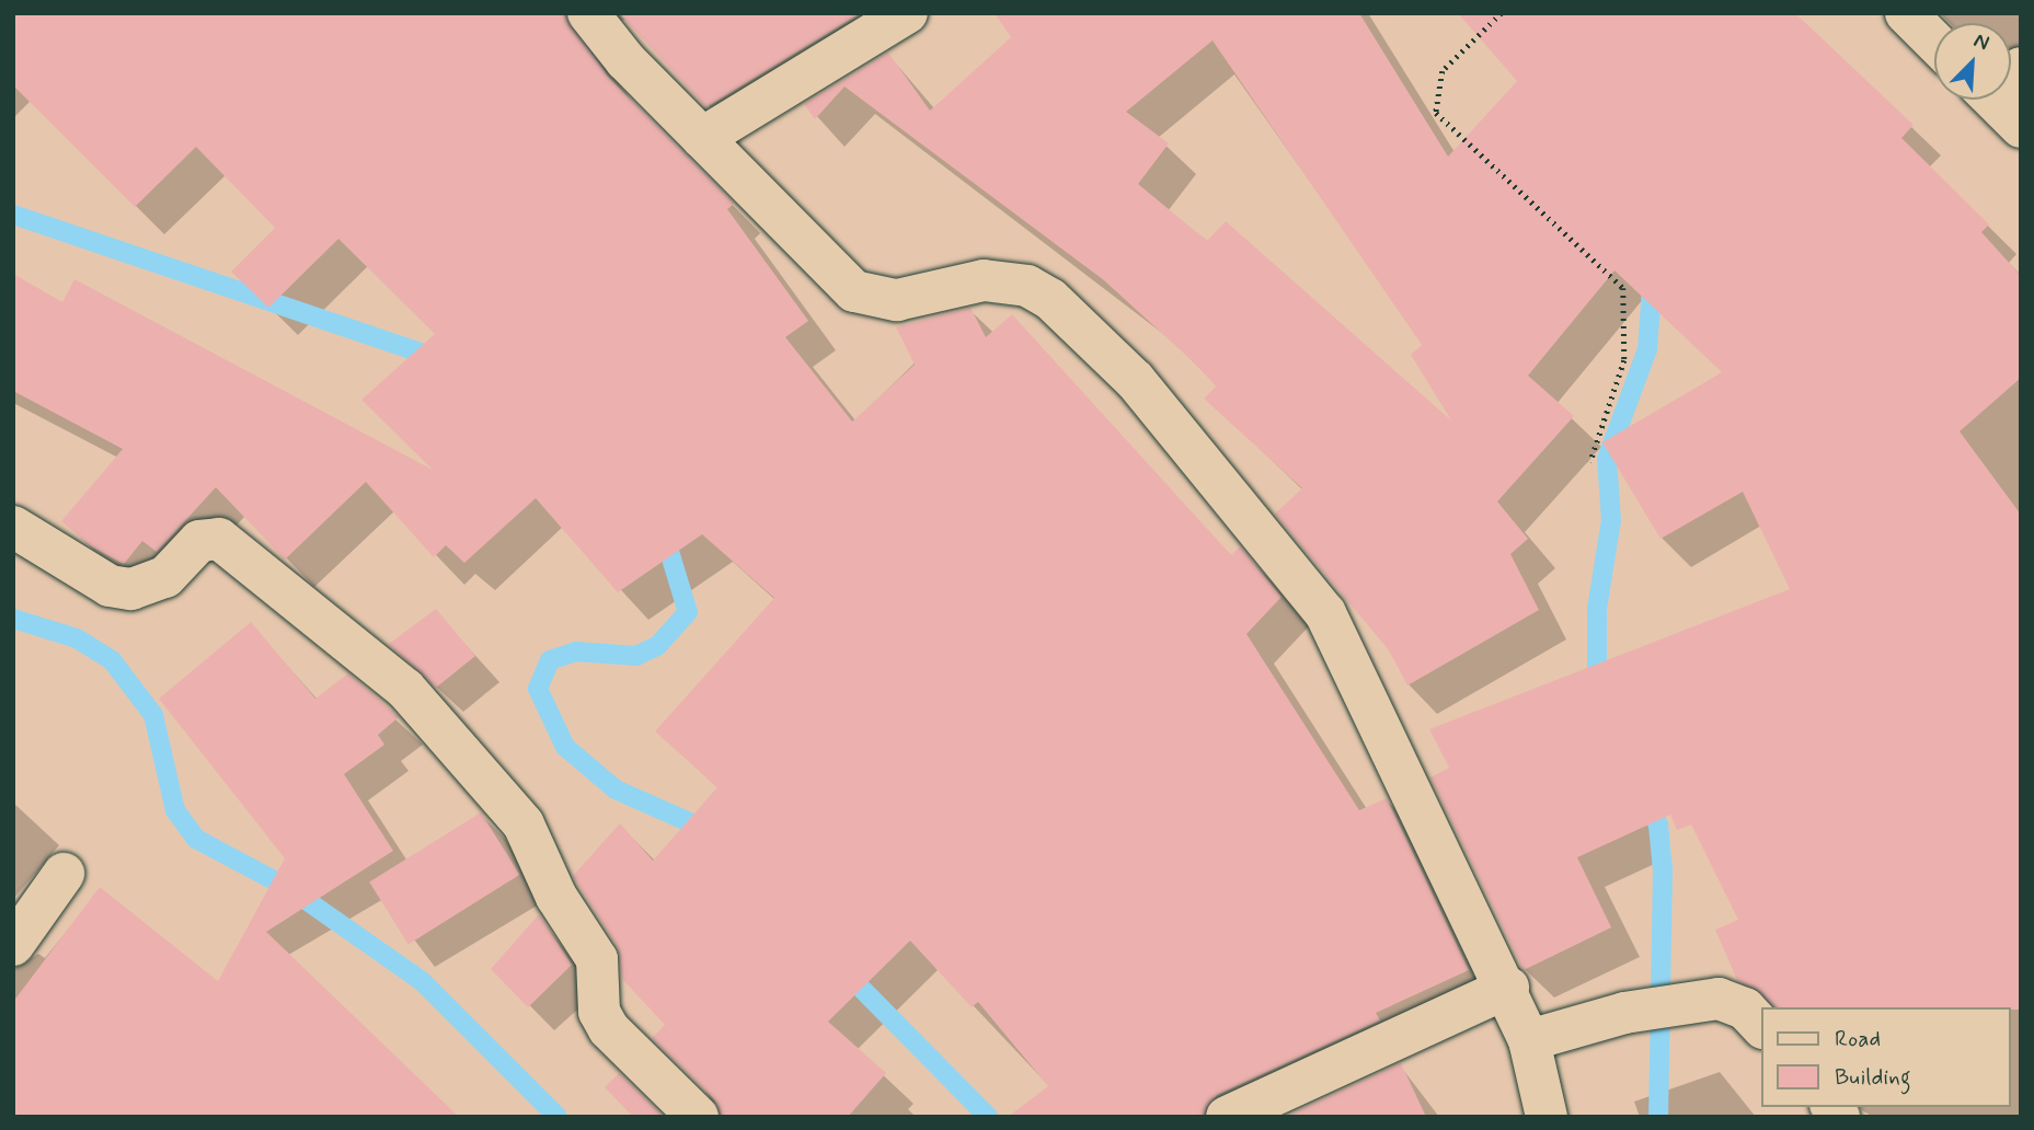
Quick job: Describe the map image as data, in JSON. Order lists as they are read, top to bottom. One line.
{"legend":["Road","Building"],"north":"top right"}
